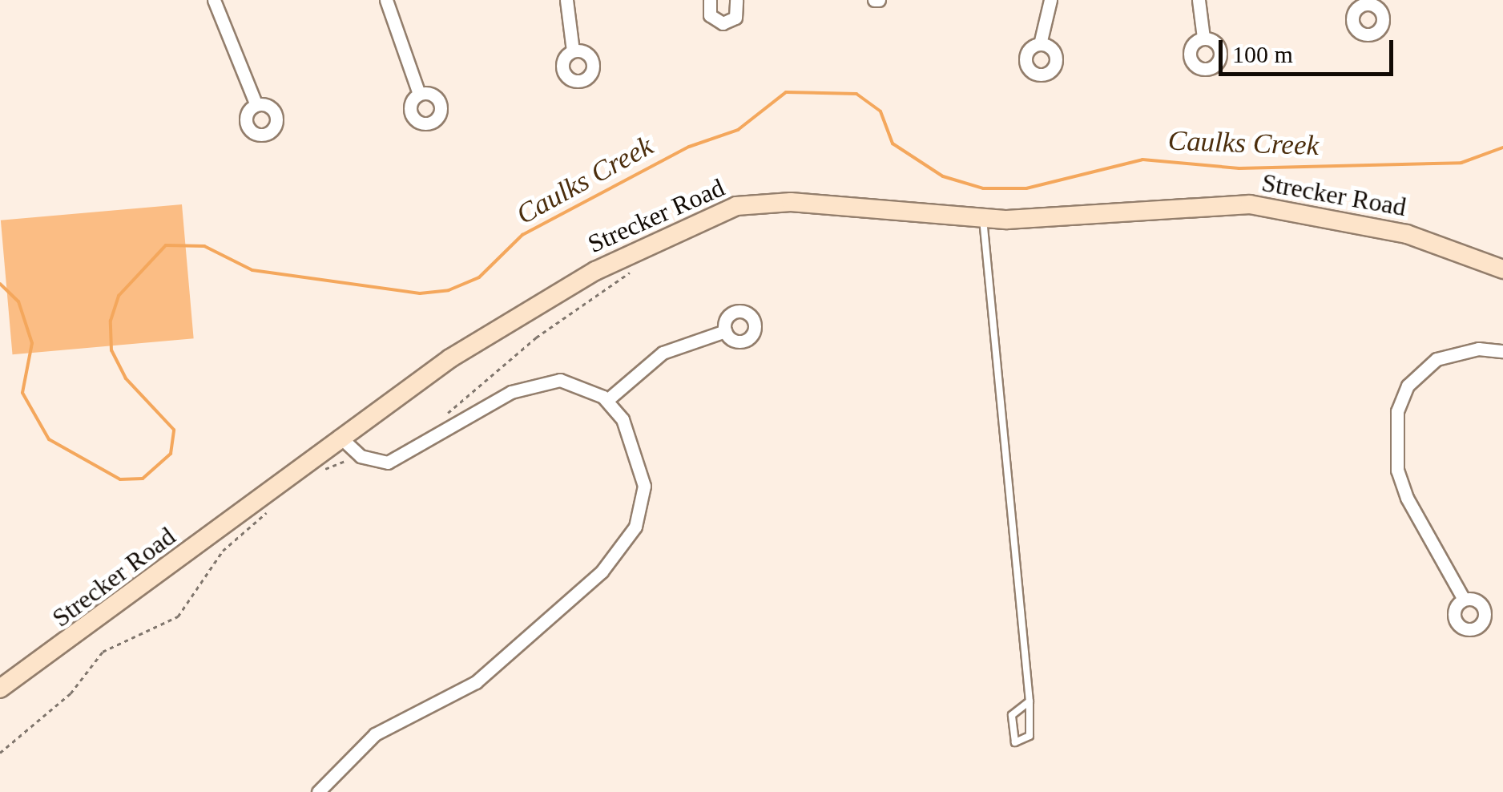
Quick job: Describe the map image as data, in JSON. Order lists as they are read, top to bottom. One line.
{"streets":{"street":["Strecker Road"]},"water":["Caulks Creek"],"scale_bar":"100 m"}
